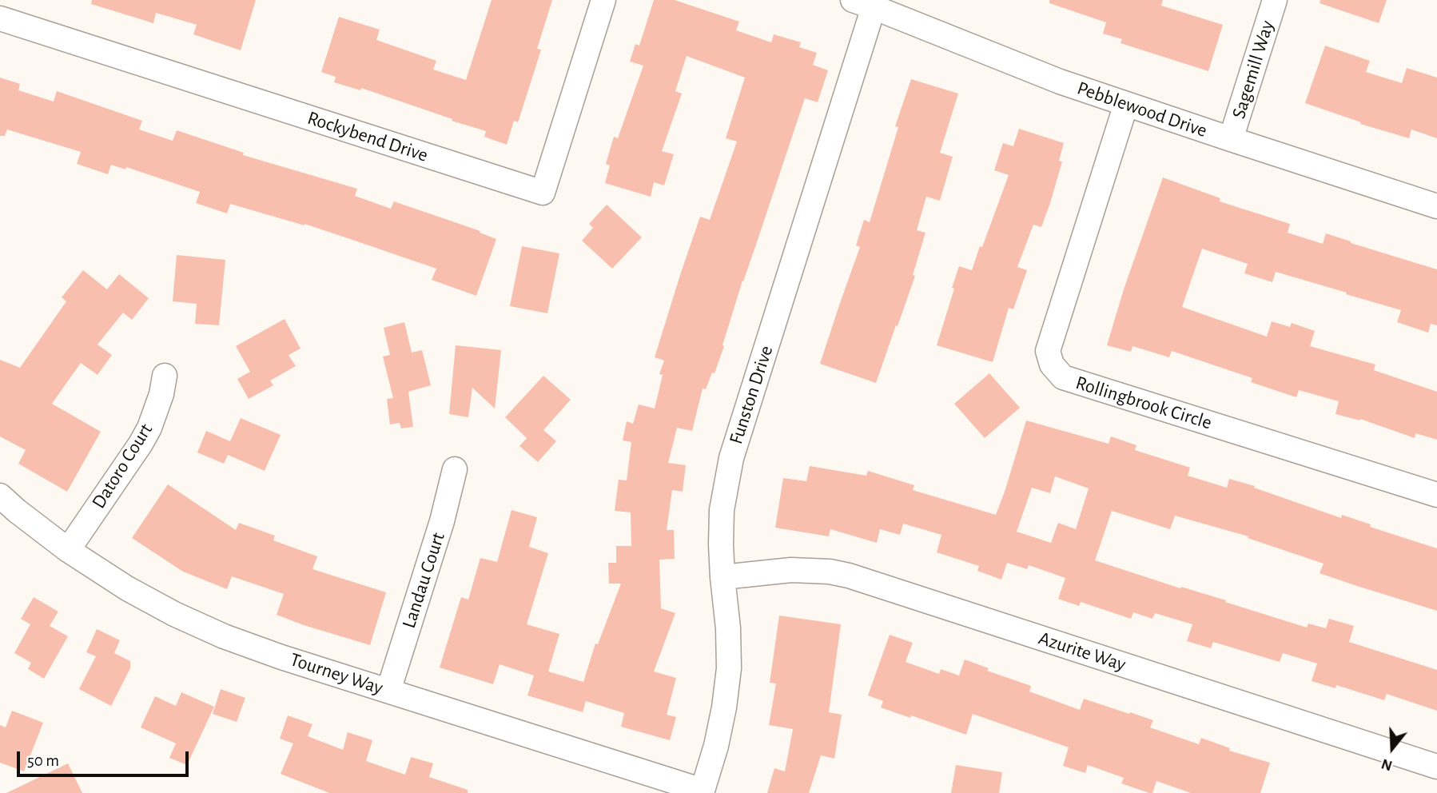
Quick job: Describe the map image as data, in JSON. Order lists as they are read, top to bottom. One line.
{"streets":{"street":["Sagemill Way","Pebblewood Drive","Rockybend Drive","Funston Drive","Rollingbrook Circle","Datoro Court","Landau Court","Azurite Way","Tourney Way"]},"crossings":[["Sagemill Way","Pebblewood Drive"],["Pebblewood Drive","Funston Drive"],["Pebblewood Drive","Rollingbrook Circle"],["Funston Drive","Azurite Way"],["Funston Drive","Tourney Way"],["Datoro Court","Tourney Way"],["Landau Court","Tourney Way"]],"scale_bar":"50 m","north":"bottom"}
